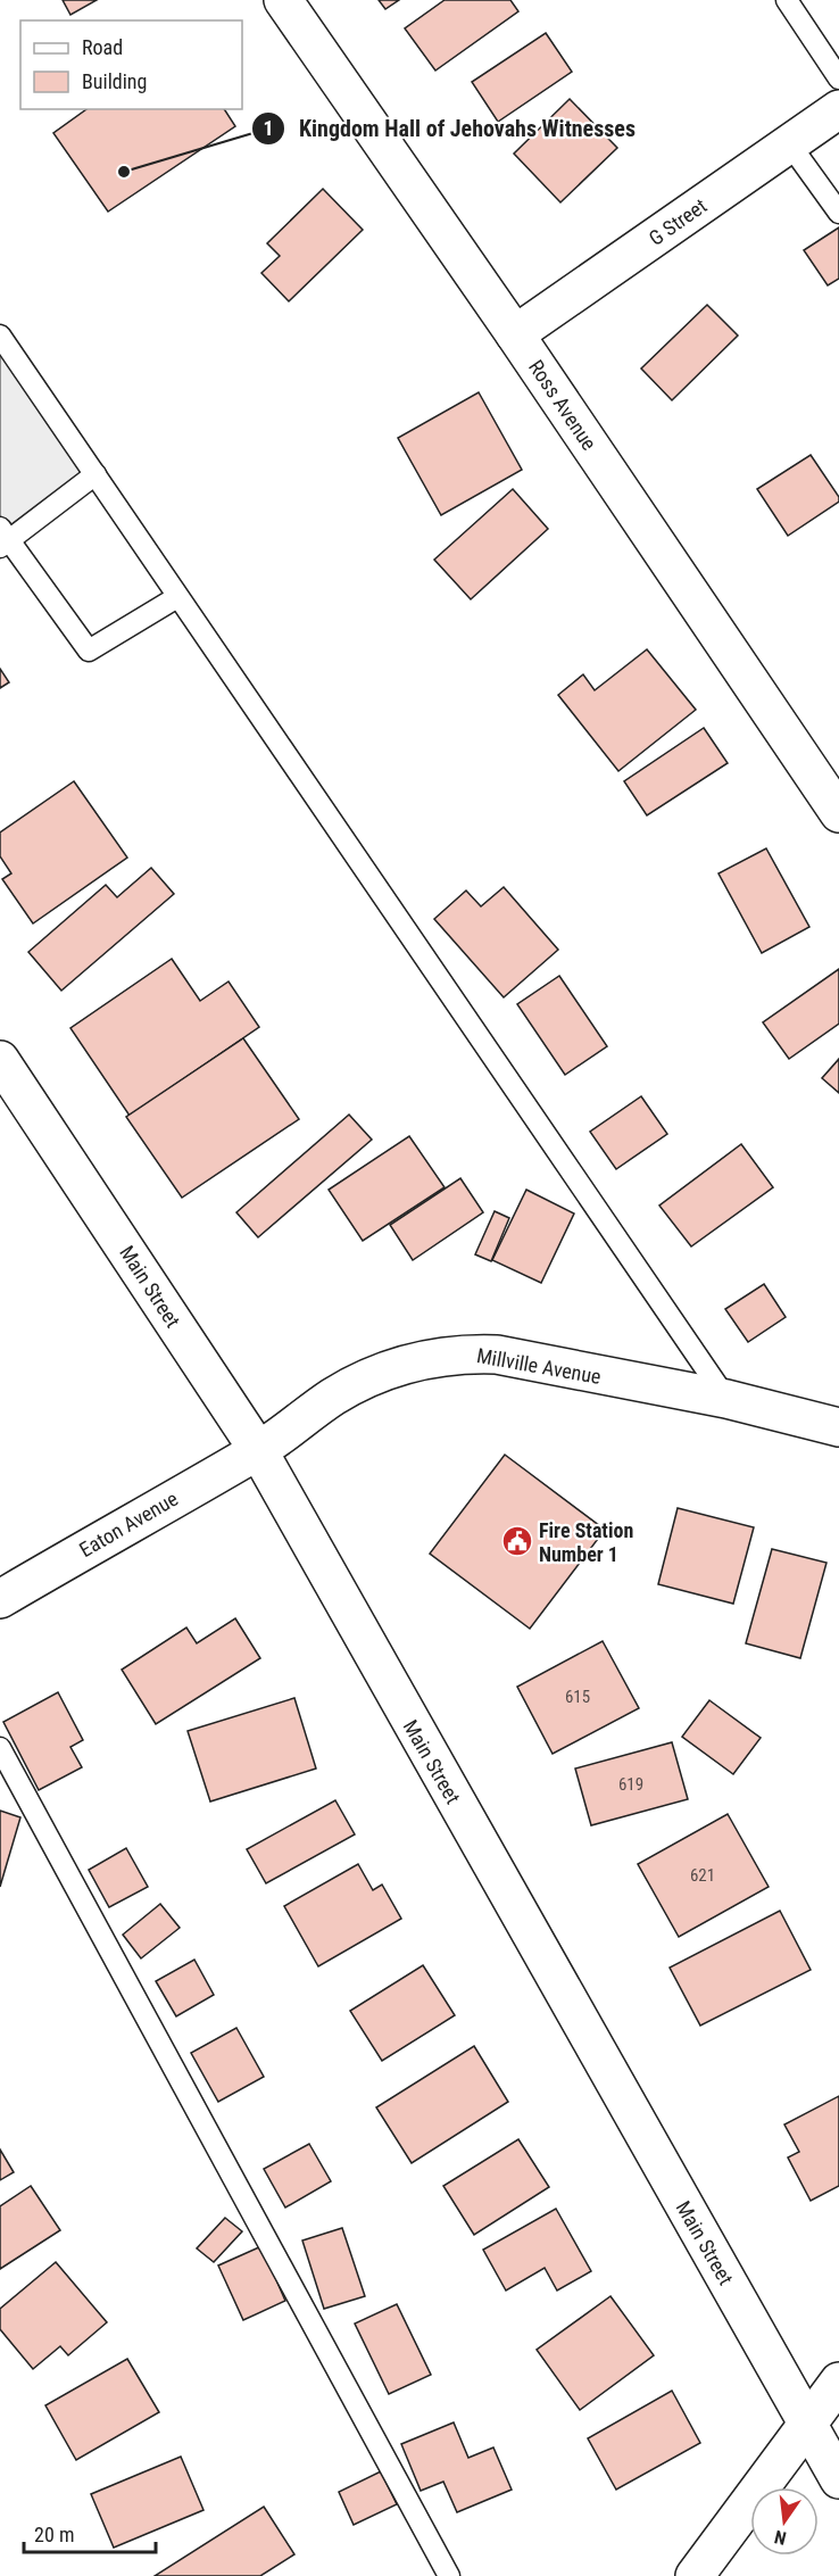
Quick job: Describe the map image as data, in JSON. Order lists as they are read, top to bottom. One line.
{"streets":{"main road":["G Street","Ross Avenue","Main Street","Millville Avenue","Eaton Avenue"]},"crossings":[["G Street","Ross Avenue"],["Main Street","Millville Avenue"],["Main Street","Eaton Avenue"],["Millville Avenue","Eaton Avenue"]],"places":{"other":["Kingdom Hall of Jehovahs Witnesses"],"public building":["Fire Station Number 1"]},"house_numbers":["615","619","621"],"legend":["Road","Building"],"scale_bar":"20 m","north":"bottom"}
